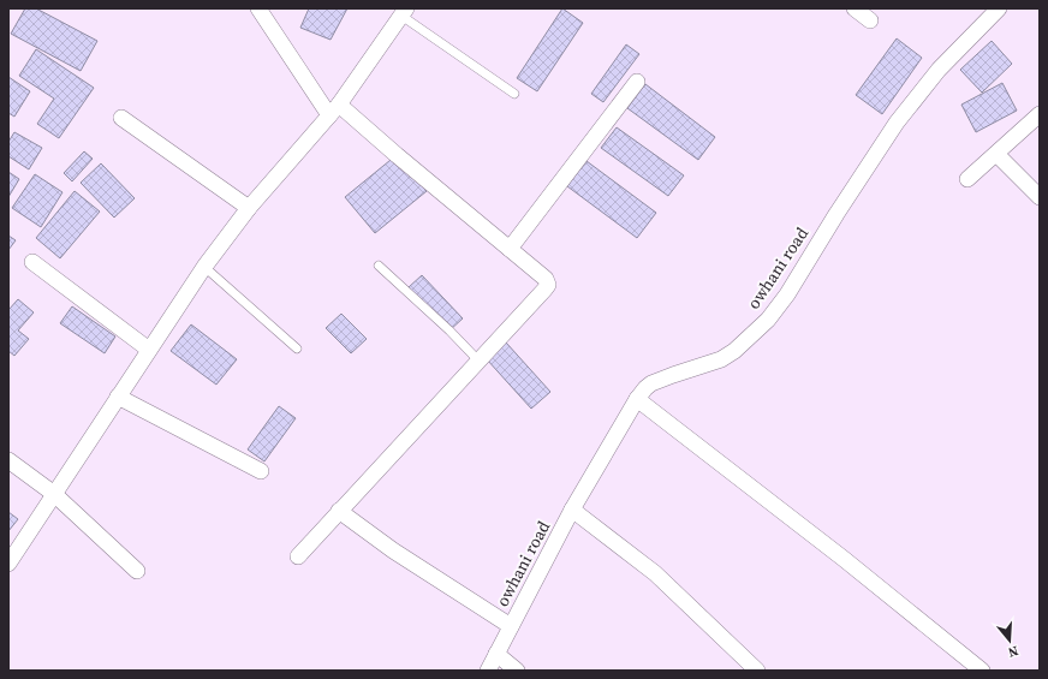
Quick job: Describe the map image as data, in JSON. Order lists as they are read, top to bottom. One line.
{"streets":{"street":["owhani road"]},"north":"bottom"}
